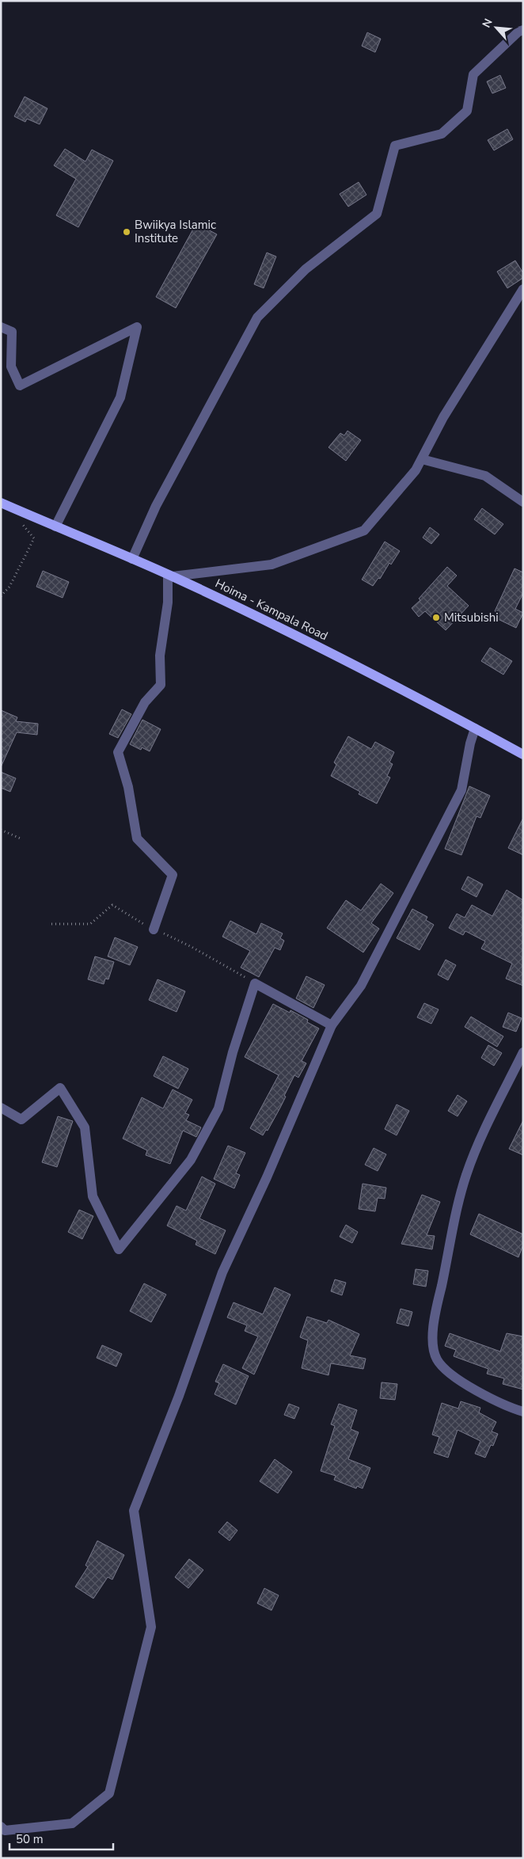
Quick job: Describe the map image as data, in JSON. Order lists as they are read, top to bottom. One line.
{"streets":{"main road":["Hoima - Kampala Road"]},"places":["Bwiikya Islamic Institute","Mitsubishi"],"scale_bar":"50 m","north":"top left"}
